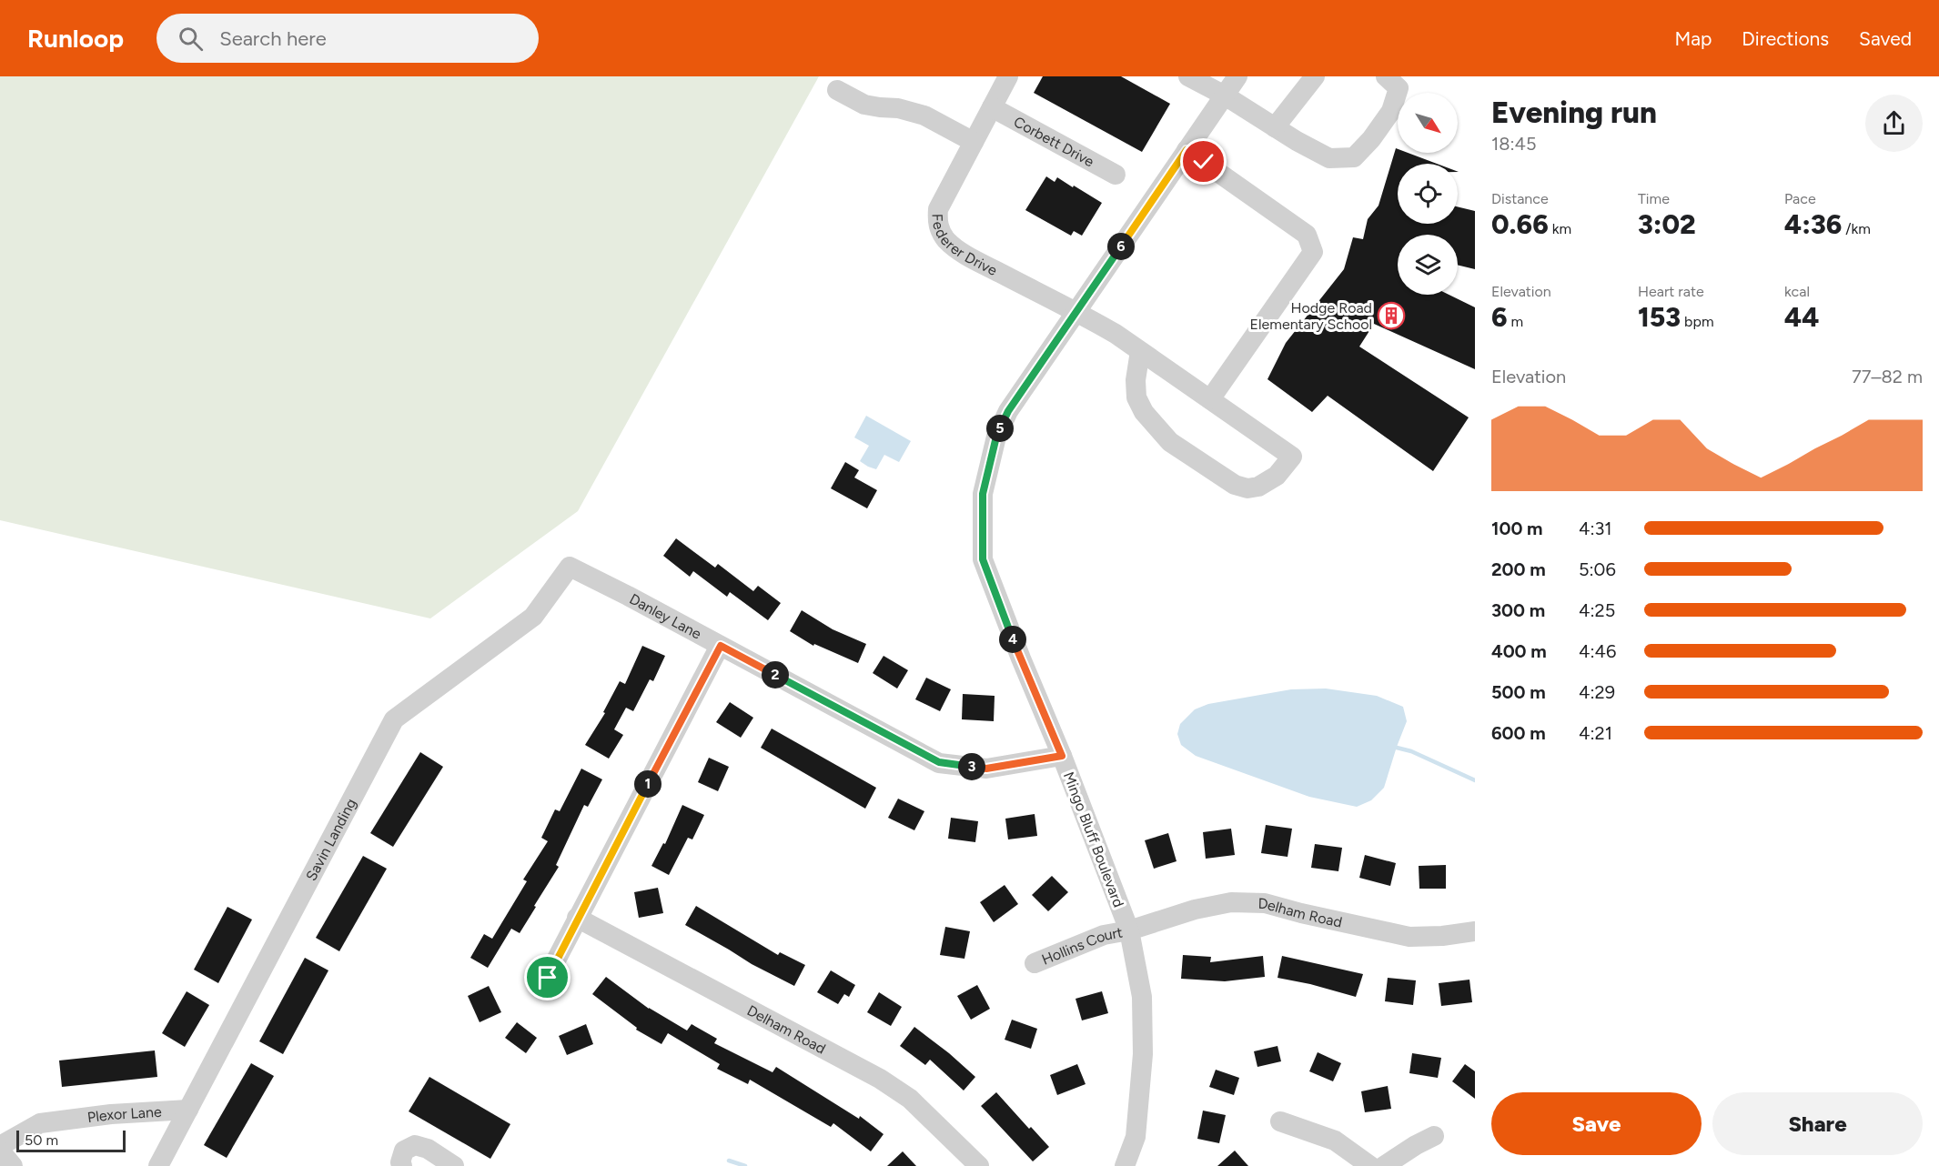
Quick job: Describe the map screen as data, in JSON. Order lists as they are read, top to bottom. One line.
{"streets":{"street":["Corbett Drive","Federer Drive","Danley Lane","Savin Landing","Mingo Bluff Boulevard","Delham Road","Hollins Court","Plexor Lane"]},"crossings":[["Corbett Drive","Federer Drive"],["Federer Drive","Mingo Bluff Boulevard"],["Danley Lane","Savin Landing"],["Danley Lane","Mingo Bluff Boulevard"],["Savin Landing","Plexor Lane"],["Mingo Bluff Boulevard","Delham Road"],["Mingo Bluff Boulevard","Hollins Court"],["Delham Road","Hollins Court"]],"places":{"building":["Hodge Road Elementary School"]},"scale_bar":"50 m","north":"bottom right","page":{"header":"Runloop","search":"Search here","nav":["Map","Directions","Saved"],"heading":["Evening run","18:45"],"stats":[["Distance","0.66 km"],["Time","3:02"],["Pace","4:36 /km"],["Elevation","6 m"],["Heart rate","153 bpm"],["kcal","44"]],"pins":["6","5","4","2","3","1"],"chart":["Elevation","77–82 m"],"list":[{"name":"100 m","note":"4:31"},{"name":"200 m","note":"5:06"},{"name":"300 m","note":"4:25"},{"name":"400 m","note":"4:46"},{"name":"500 m","note":"4:29"},{"name":"600 m","note":"4:21"}],"buttons":["Save","Share"],"scale":"50 m"}}
